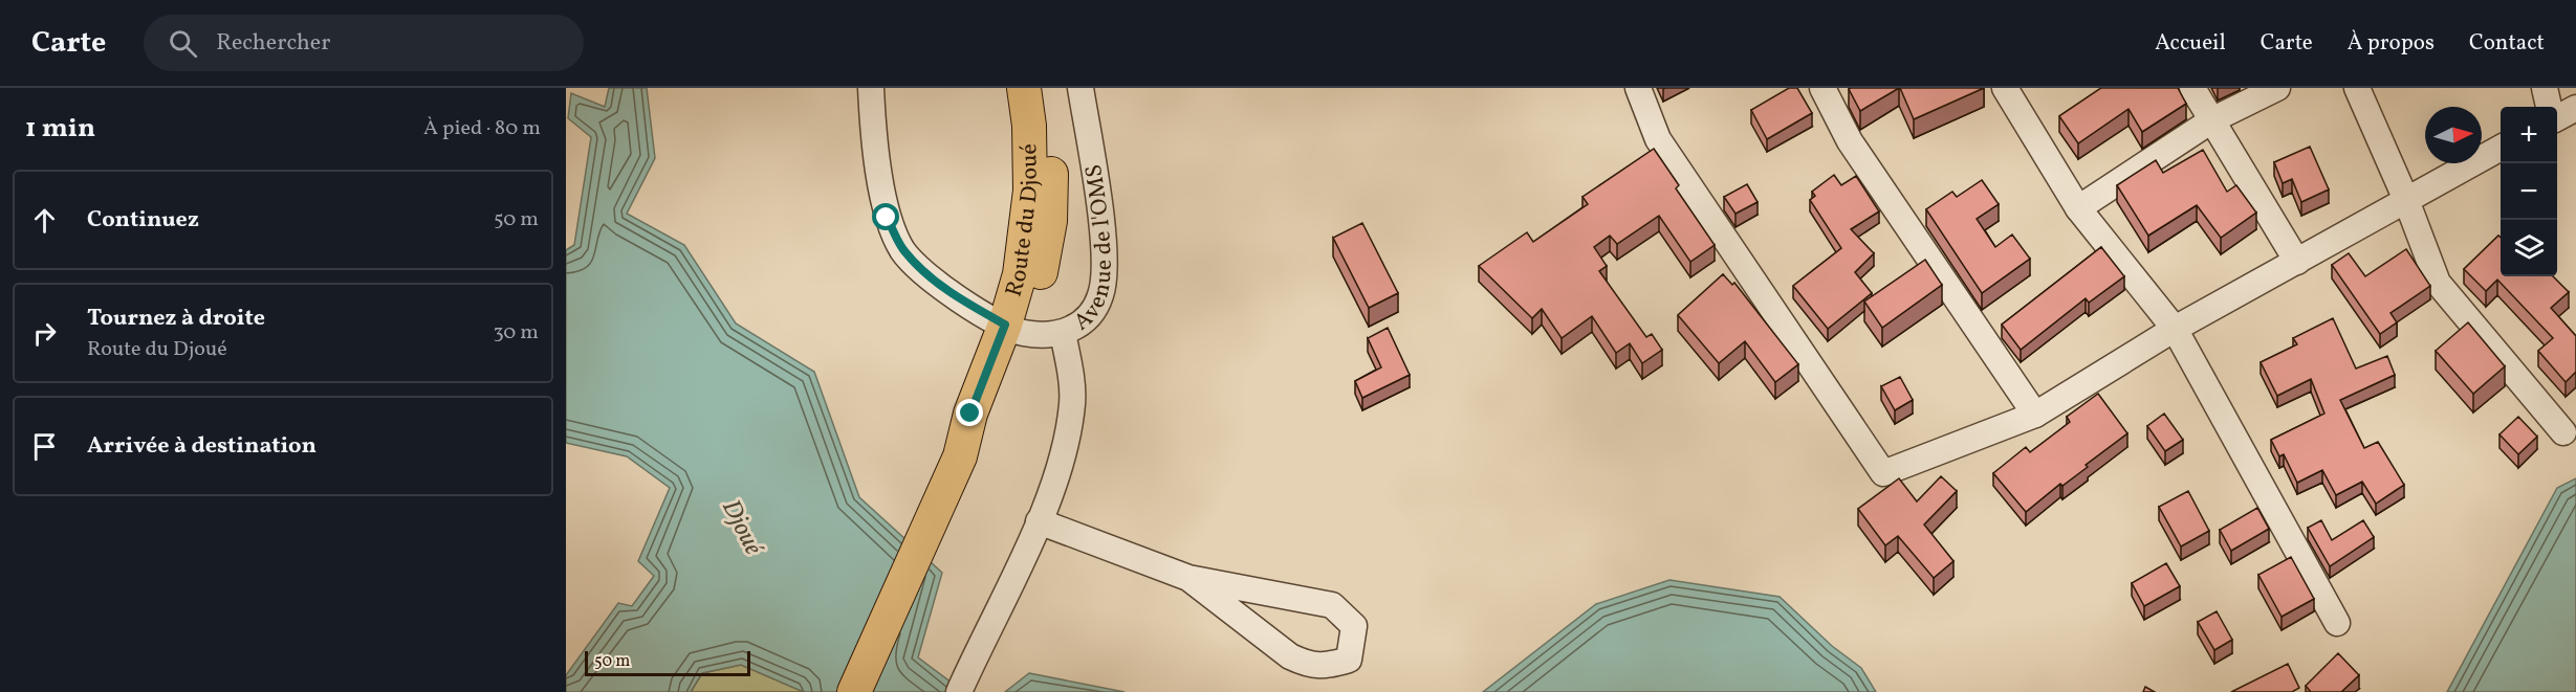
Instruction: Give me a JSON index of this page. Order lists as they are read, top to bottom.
{
  "streets": {
    "main road": ["Route du Djoué"],
    "street": ["Avenue de l'OMS"]
  },
  "crossings": [
    ["Route du Djoué", "Avenue de l'OMS"]
  ],
  "water": ["Djoué"],
  "scale_bar": "50 m",
  "north": "right",
  "page": {
    "header": "Carte",
    "search": "Rechercher",
    "nav": [
      "Accueil",
      "Carte",
      "À propos",
      "Contact"
    ],
    "heading": ["1 min", "À pied · 80 m"],
    "map_buttons": ["+", "−"],
    "list": [
      ["Continuez", "50 m"],
      ["Tournez à droite", "Route du Djoué", "30 m"],
      "Arrivée à destination"
    ],
    "scale": "50 m"
  }
}
